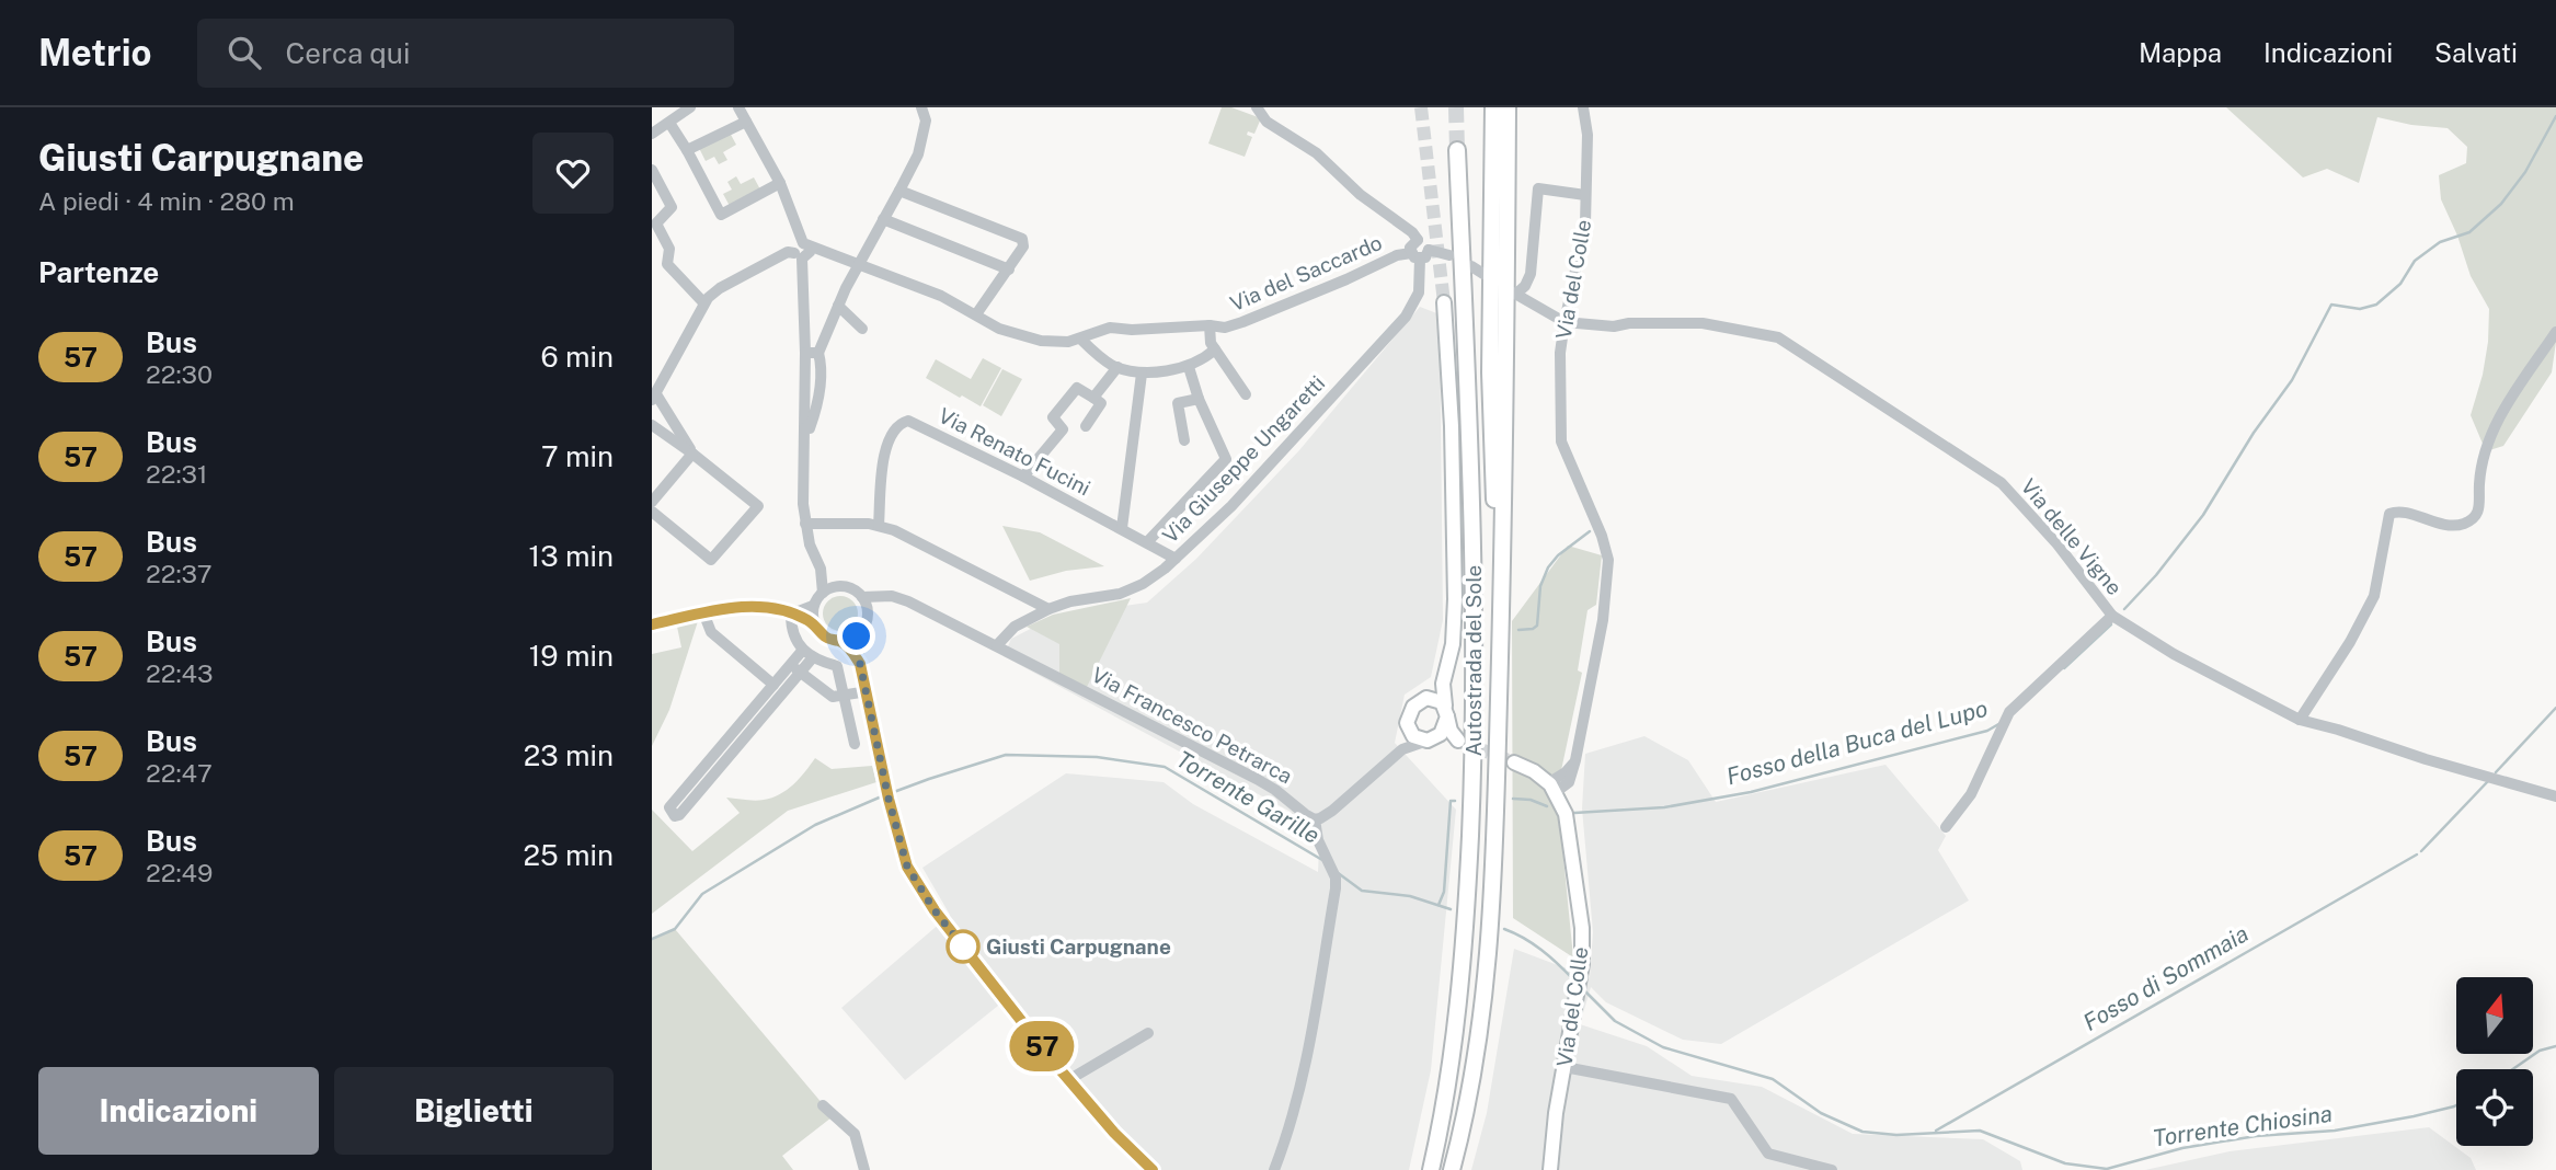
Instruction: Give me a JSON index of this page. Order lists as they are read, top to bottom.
{
  "streets": {
    "highway": ["Autostrada del Sole"],
    "main road": ["Via del Colle"],
    "street": [
      "Via del Saccardo",
      "Via Renato Fucini",
      "Via Giuseppe Ungaretti",
      "Via delle Vigne",
      "Via Francesco Petrarca"
    ]
  },
  "crossings": [
    ["Via del Saccardo", "Via Giuseppe Ungaretti"],
    ["Via del Colle", "Via delle Vigne"],
    ["Via Renato Fucini", "Via Giuseppe Ungaretti"],
    ["Via Giuseppe Ungaretti", "Via Francesco Petrarca"]
  ],
  "water": [
    "Fosso della Buca del Lupo",
    "Torrente Garille",
    "Fosso di Sommaia",
    "Torrente Chiosina"
  ],
  "places": ["Giusti Carpugnane"],
  "lines": ["bus line 57"],
  "north": "top",
  "page": {
    "header": "Metrio",
    "search": "Cerca qui",
    "nav": ["Mappa", "Indicazioni", "Salvati"],
    "heading": [
      ["Giusti Carpugnane", "A piedi · 4 min · 280 m"],
      "Partenze"
    ],
    "on_map": "57",
    "list": [
      {
        "mark": "57",
        "name": "Bus",
        "note": "22:30",
        "value": "6 min"
      },
      {
        "mark": "57",
        "name": "Bus",
        "note": "22:31",
        "value": "7 min"
      },
      {
        "mark": "57",
        "name": "Bus",
        "note": "22:37",
        "value": "13 min"
      },
      {
        "mark": "57",
        "name": "Bus",
        "note": "22:43",
        "value": "19 min"
      },
      {
        "mark": "57",
        "name": "Bus",
        "note": "22:47",
        "value": "23 min"
      },
      {
        "mark": "57",
        "name": "Bus",
        "note": "22:49",
        "value": "25 min"
      }
    ],
    "buttons": ["Indicazioni", "Biglietti"]
  }
}
